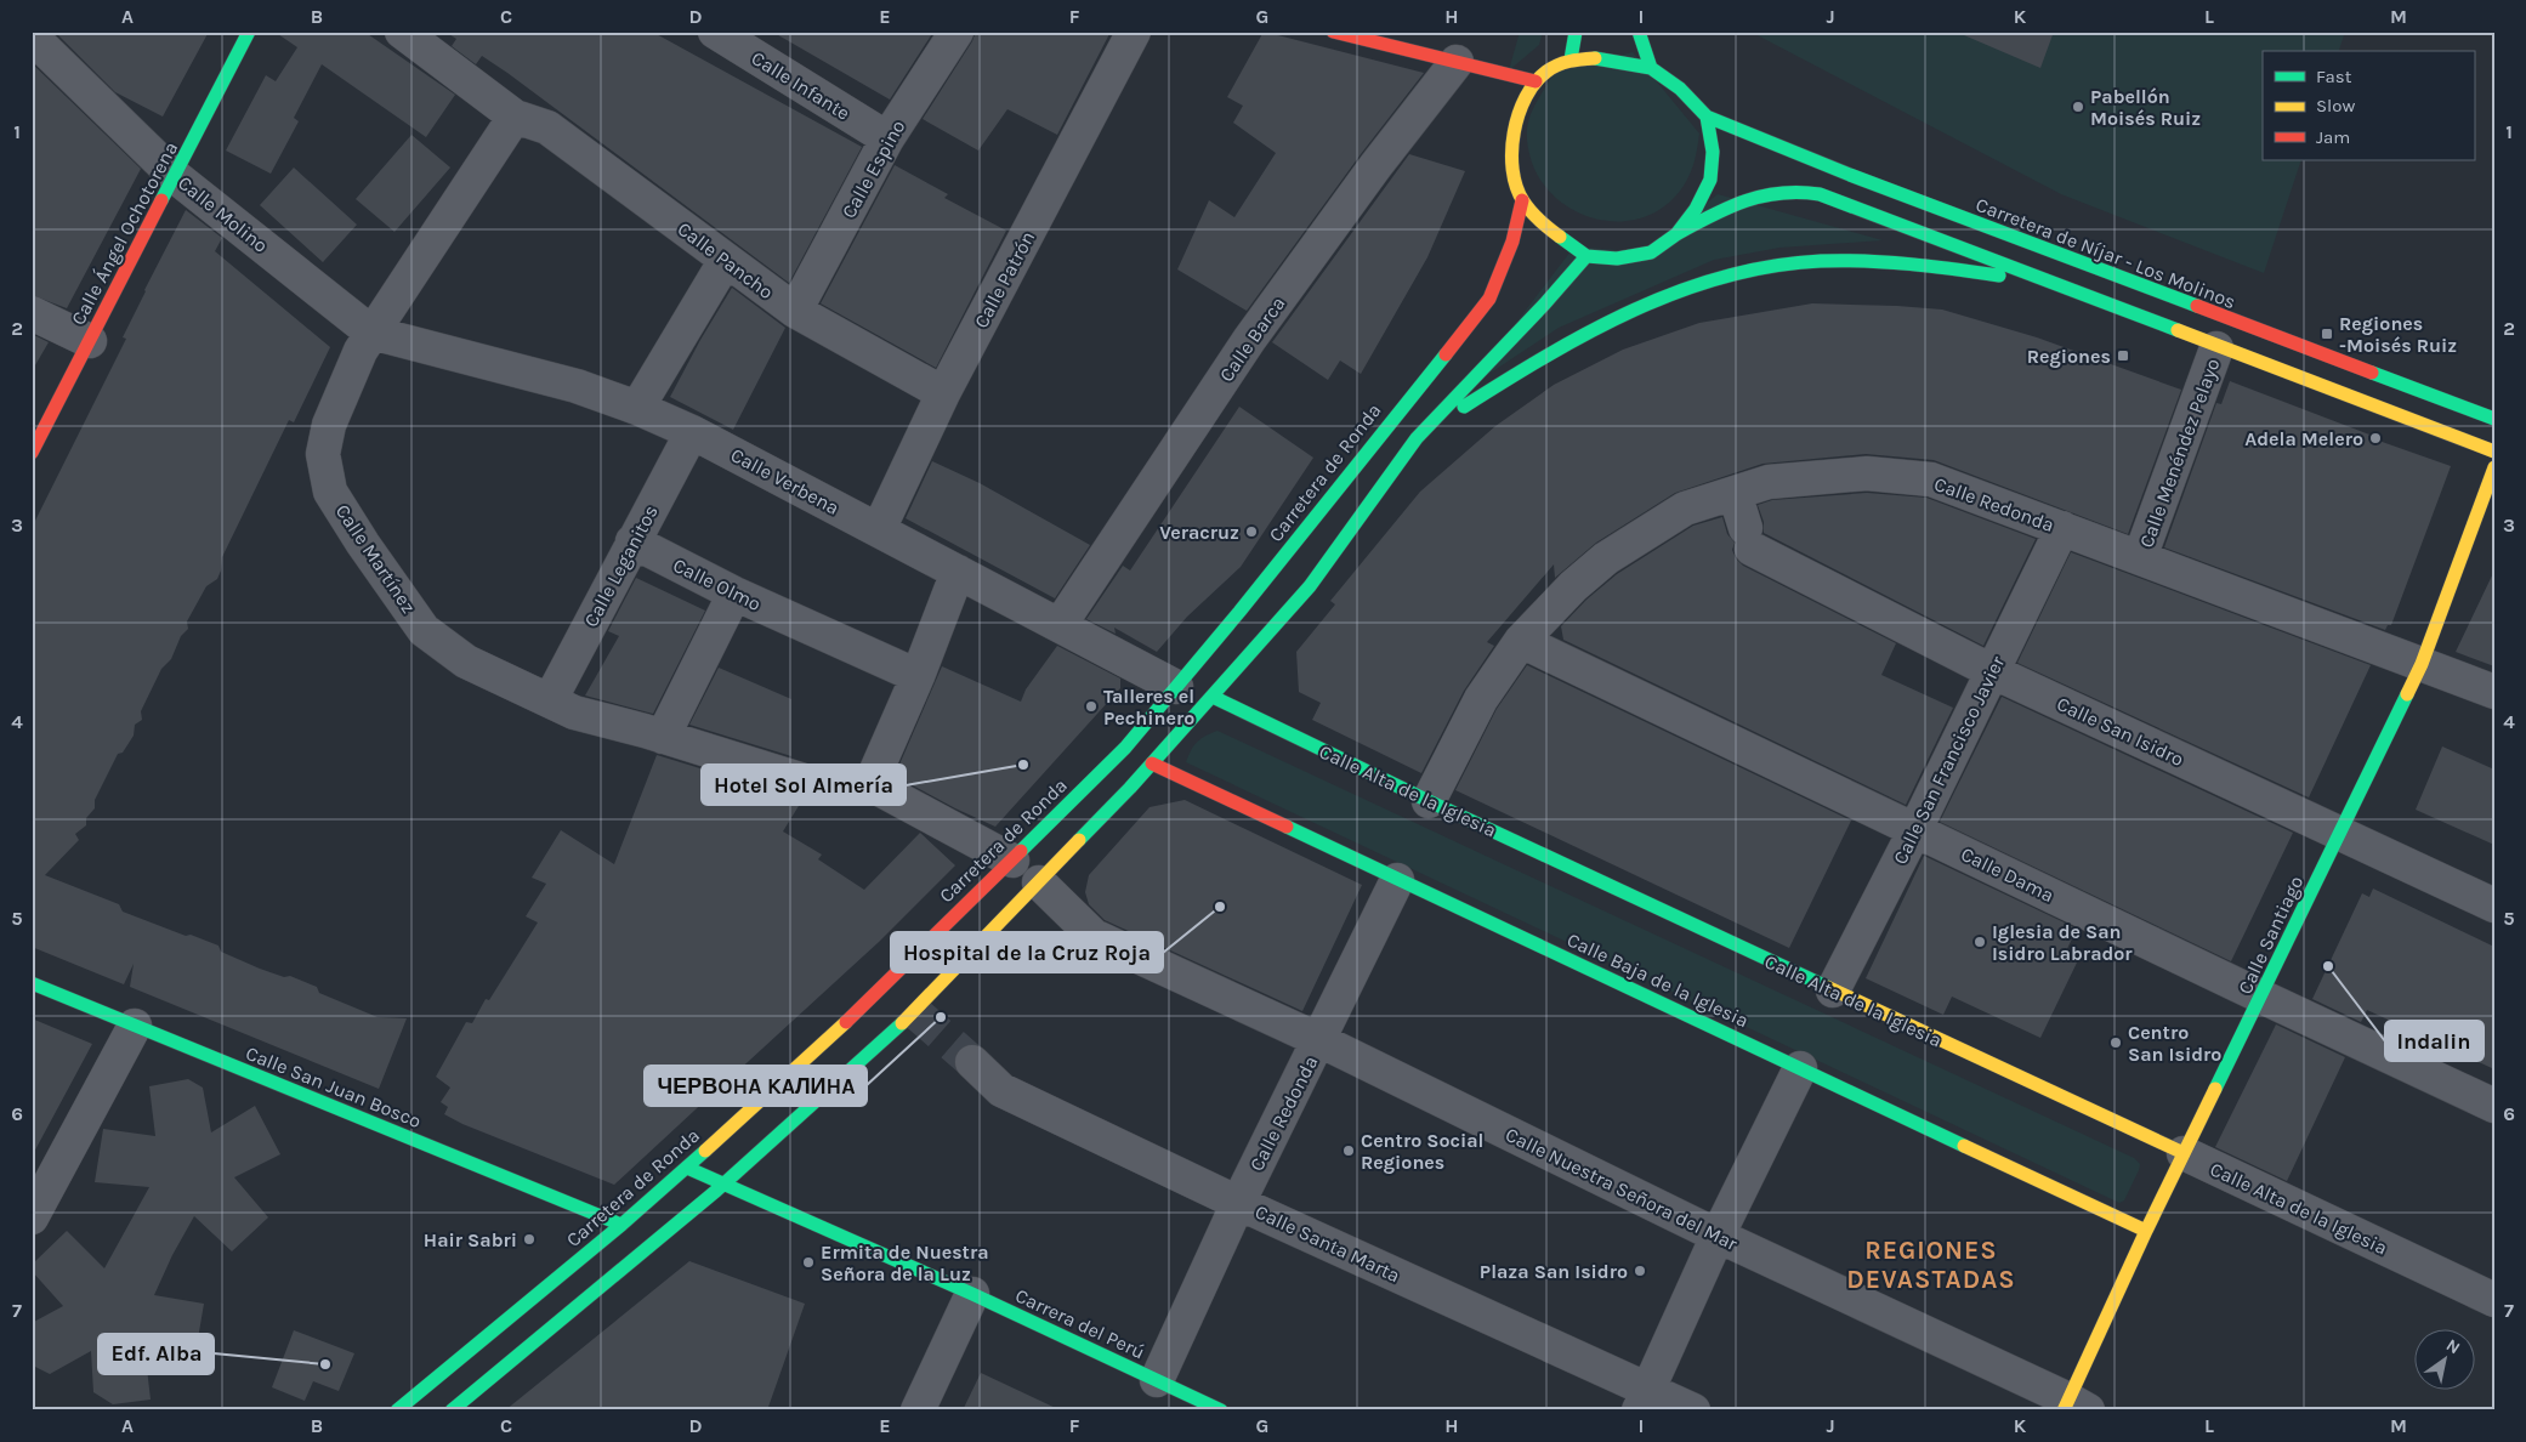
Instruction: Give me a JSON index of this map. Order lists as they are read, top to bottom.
{
  "streets": {
    "main road": [
      "Calle Ángel Ochotorena",
      "Carretera de Níjar - Los Molinos",
      "Carretera de Ronda",
      "Calle Alta de la Iglesia",
      "Calle Santiago",
      "Calle Baja de la Iglesia",
      "Calle San Juan Bosco",
      "Carrera del Perú"
    ],
    "street": [
      "Calle Infante",
      "Calle Espino",
      "Calle Molino",
      "Calle Pancho",
      "Calle Patrón",
      "Calle Barca",
      "Calle Menéndez Pelayo",
      "Calle Verbena",
      "Calle Redonda",
      "Calle Martínez",
      "Calle Leganitos",
      "Calle Olmo",
      "Calle San Isidro",
      "Calle San Francisco Javier",
      "Calle Dama",
      "Calle Nuestra Señora del Mar",
      "Calle Santa Marta"
    ]
  },
  "crossings": [
    ["Calle Infante", "Calle Espino"],
    ["Calle Espino", "Calle Pancho"],
    ["Calle Molino", "Calle Ángel Ochotorena"],
    ["Calle Molino", "Calle Verbena"],
    ["Calle Molino", "Calle Martínez"],
    ["Carretera de Níjar - Los Molinos", "Carretera de Ronda"],
    ["Calle Pancho", "Calle Patrón"],
    ["Calle Pancho", "Calle Martínez"],
    ["Calle Patrón", "Calle Verbena"],
    ["Calle Barca", "Calle Verbena"],
    ["Calle Menéndez Pelayo", "Calle Redonda"],
    ["Carretera de Ronda", "Calle Verbena"],
    ["Carretera de Ronda", "Calle San Juan Bosco"],
    ["Carretera de Ronda", "Carrera del Perú"],
    ["Calle Verbena", "Calle Martínez"],
    ["Calle Verbena", "Calle Leganitos"],
    ["Calle Redonda", "Calle San Isidro"],
    ["Calle Redonda", "Calle San Francisco Javier"],
    ["Calle Redonda", "Calle Alta de la Iglesia"],
    ["Calle Redonda", "Calle Dama"],
    ["Calle Redonda", "Calle Santiago"],
    ["Calle Redonda", "Calle Baja de la Iglesia"],
    ["Calle Redonda", "Calle Nuestra Señora del Mar"],
    ["Calle Redonda", "Calle Santa Marta"],
    ["Calle Redonda", "Carrera del Perú"],
    ["Calle Martínez", "Calle Leganitos"],
    ["Calle Leganitos", "Calle Olmo"],
    ["Calle San Isidro", "Calle San Francisco Javier"],
    ["Calle San Isidro", "Calle Santiago"],
    ["Calle San Francisco Javier", "Calle Alta de la Iglesia"],
    ["Calle San Francisco Javier", "Calle Dama"],
    ["Calle Alta de la Iglesia", "Calle Santiago"],
    ["Calle Dama", "Calle Santiago"],
    ["Calle Santiago", "Calle Baja de la Iglesia"],
    ["Calle Santiago", "Calle Nuestra Señora del Mar"]
  ],
  "districts": ["REGIONES DEVASTADAS"],
  "places": {
    "other": [
      "Pabellón Moisés Ruiz",
      "Adela Melero",
      "Veracruz",
      "Talleres el Pechinero",
      "Hotel Sol Almería",
      "Hospital de la Cruz Roja",
      "Iglesia de San Isidro Labrador",
      "Indalin",
      "ЧЕРВOHA KAЛИHA",
      "Centro San Isidro",
      "Centro Social Regiones",
      "Hair Sabri",
      "Ermita de Nuestra Señora de la Luz",
      "Plaza San Isidro",
      "Edf. Alba"
    ],
    "transit": ["Regiones -Moisés Ruiz", "Regiones"]
  },
  "legend": ["Fast", "Slow", "Jam"],
  "north": "top right",
  "grid": {
    "columns": [
      "A",
      "B",
      "C",
      "D",
      "E",
      "F",
      "G",
      "H",
      "I",
      "J",
      "K",
      "L",
      "M"
    ],
    "rows": [
      "1",
      "2",
      "3",
      "4",
      "5",
      "6",
      "7"
    ]
  }
}
